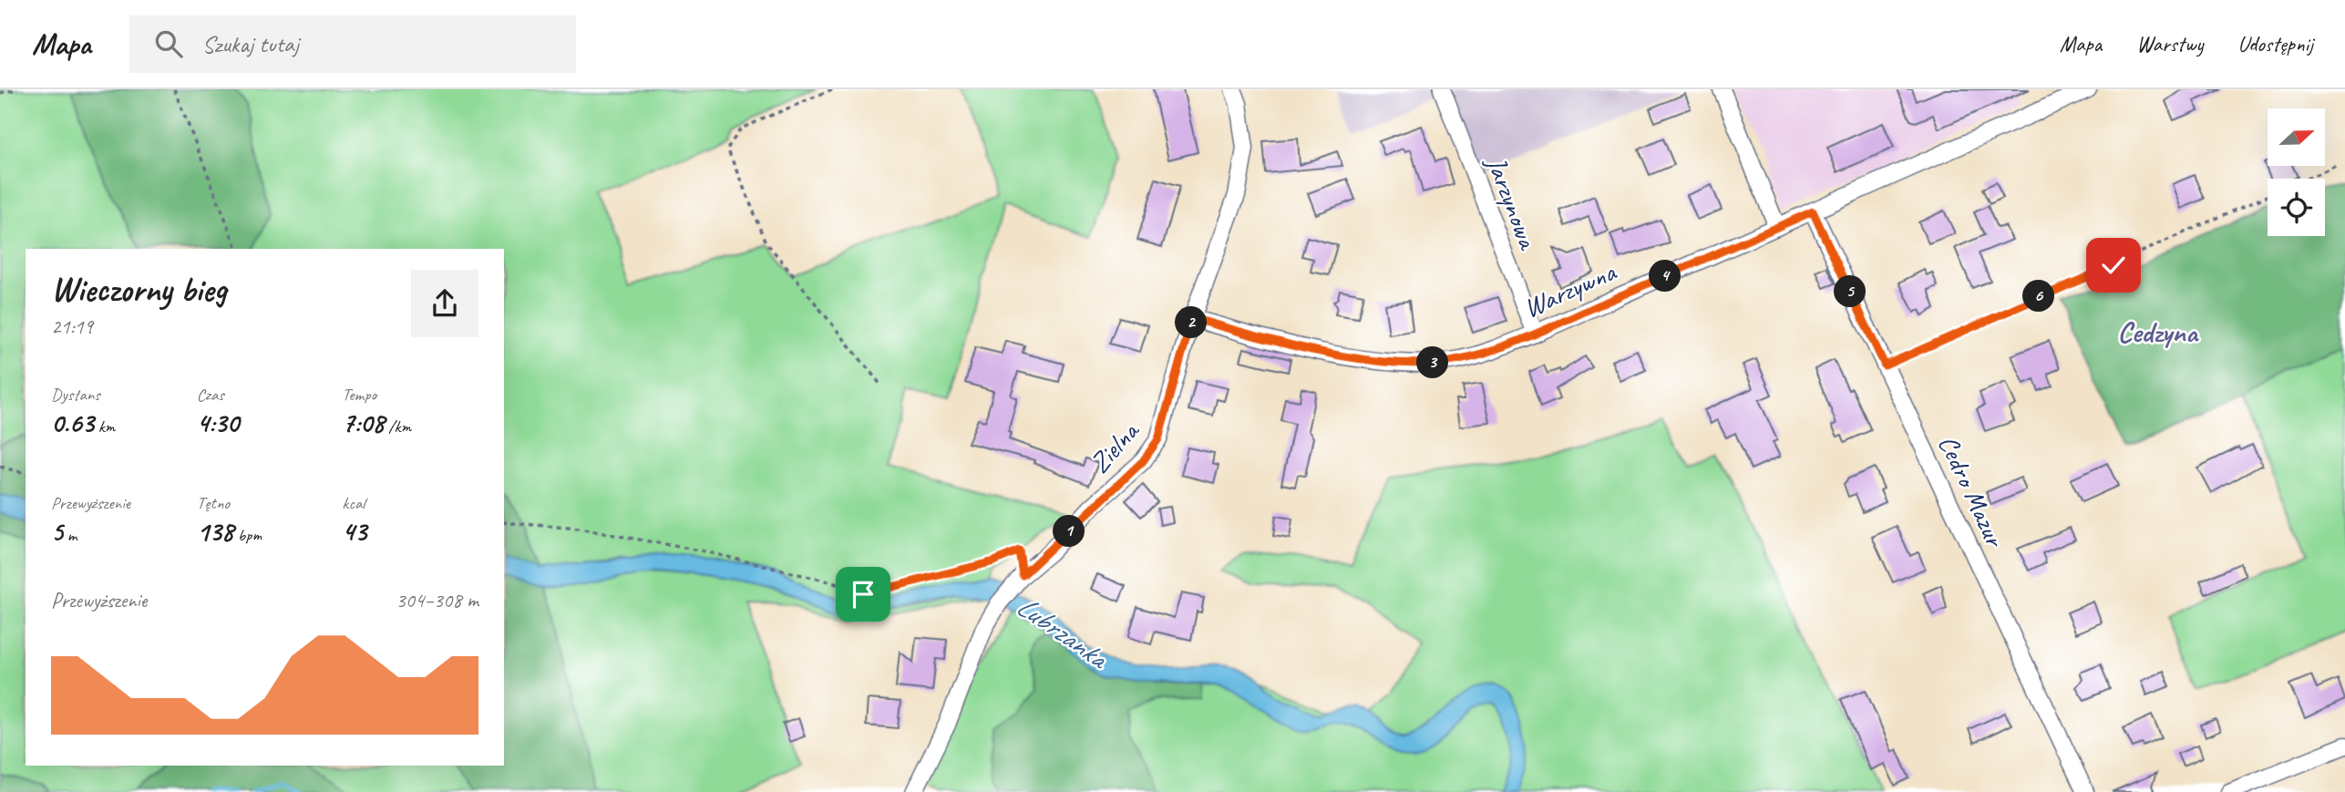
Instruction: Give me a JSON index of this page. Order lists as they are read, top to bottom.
{
  "streets": {
    "street": [
      "Jarzynowa",
      "Warzywna",
      "Zielna",
      "Cedro Mazur"
    ]
  },
  "crossings": [
    ["Jarzynowa", "Warzywna"],
    ["Warzywna", "Zielna"],
    ["Warzywna", "Cedro Mazur"]
  ],
  "districts": ["Cedzyna"],
  "water": ["Lubrzanka"],
  "north": "right",
  "page": {
    "header": "Mapa",
    "search": "Szukaj tutaj",
    "nav": ["Mapa", "Warstwy", "Udostępnij"],
    "heading": ["Wieczorny bieg", "21:19"],
    "pins": [
      "4",
      "5",
      "6",
      "2",
      "3",
      "1"
    ],
    "stats": [
      ["Dystans", "0.63 km"],
      ["Czas", "4:30"],
      ["Tempo", "7:08 /km"],
      ["Przewyższenie", "5 m"],
      ["Tętno", "138 bpm"],
      ["kcal", "43"]
    ],
    "chart": ["Przewyższenie", "304–308 m"]
  }
}
